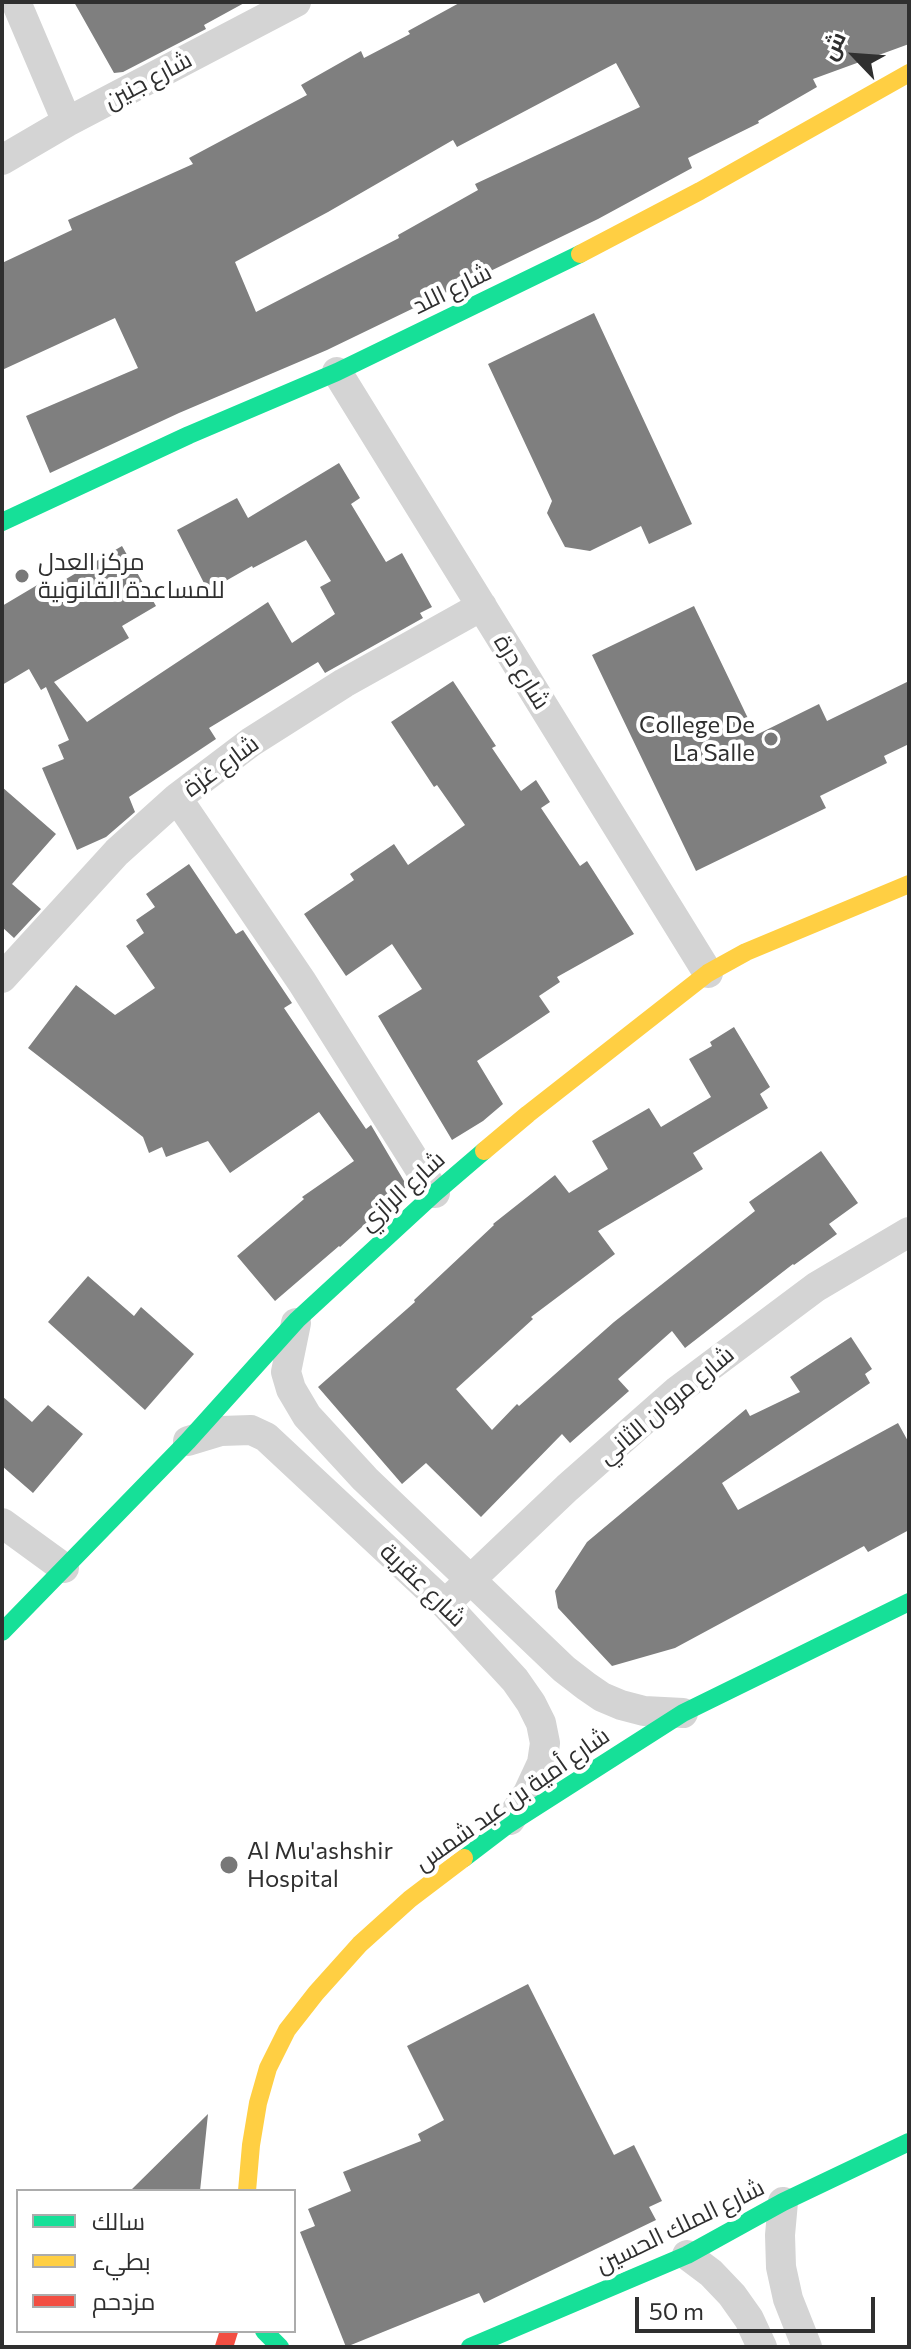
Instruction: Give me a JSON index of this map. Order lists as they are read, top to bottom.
{
  "streets": {
    "street": [
      "شارع جنين",
      "شارع اللد",
      "شارع درة",
      "شارع غزة",
      "شارع الرازي",
      "شارع مروان الثاني",
      "شارع عقربة",
      "شارع أمية بن عبد شمس",
      "شارع الملك الحسين"
    ]
  },
  "crossings": [
    ["شارع اللد", "شارع درة"],
    ["شارع درة", "شارع غزة"],
    ["شارع درة", "شارع الرازي"],
    ["شارع الرازي", "شارع عقربة"],
    ["شارع مروان الثاني", "شارع عقربة"],
    ["شارع عقربة", "شارع أمية بن عبد شمس"]
  ],
  "places": ["مركز العدل للمساعدة القانونية", "College De La Salle", "Al Mu'ashshir Hospital"],
  "legend": ["سالك", "بطيء", "مزدحم"],
  "scale_bar": "50 m",
  "north": "top left"
}
